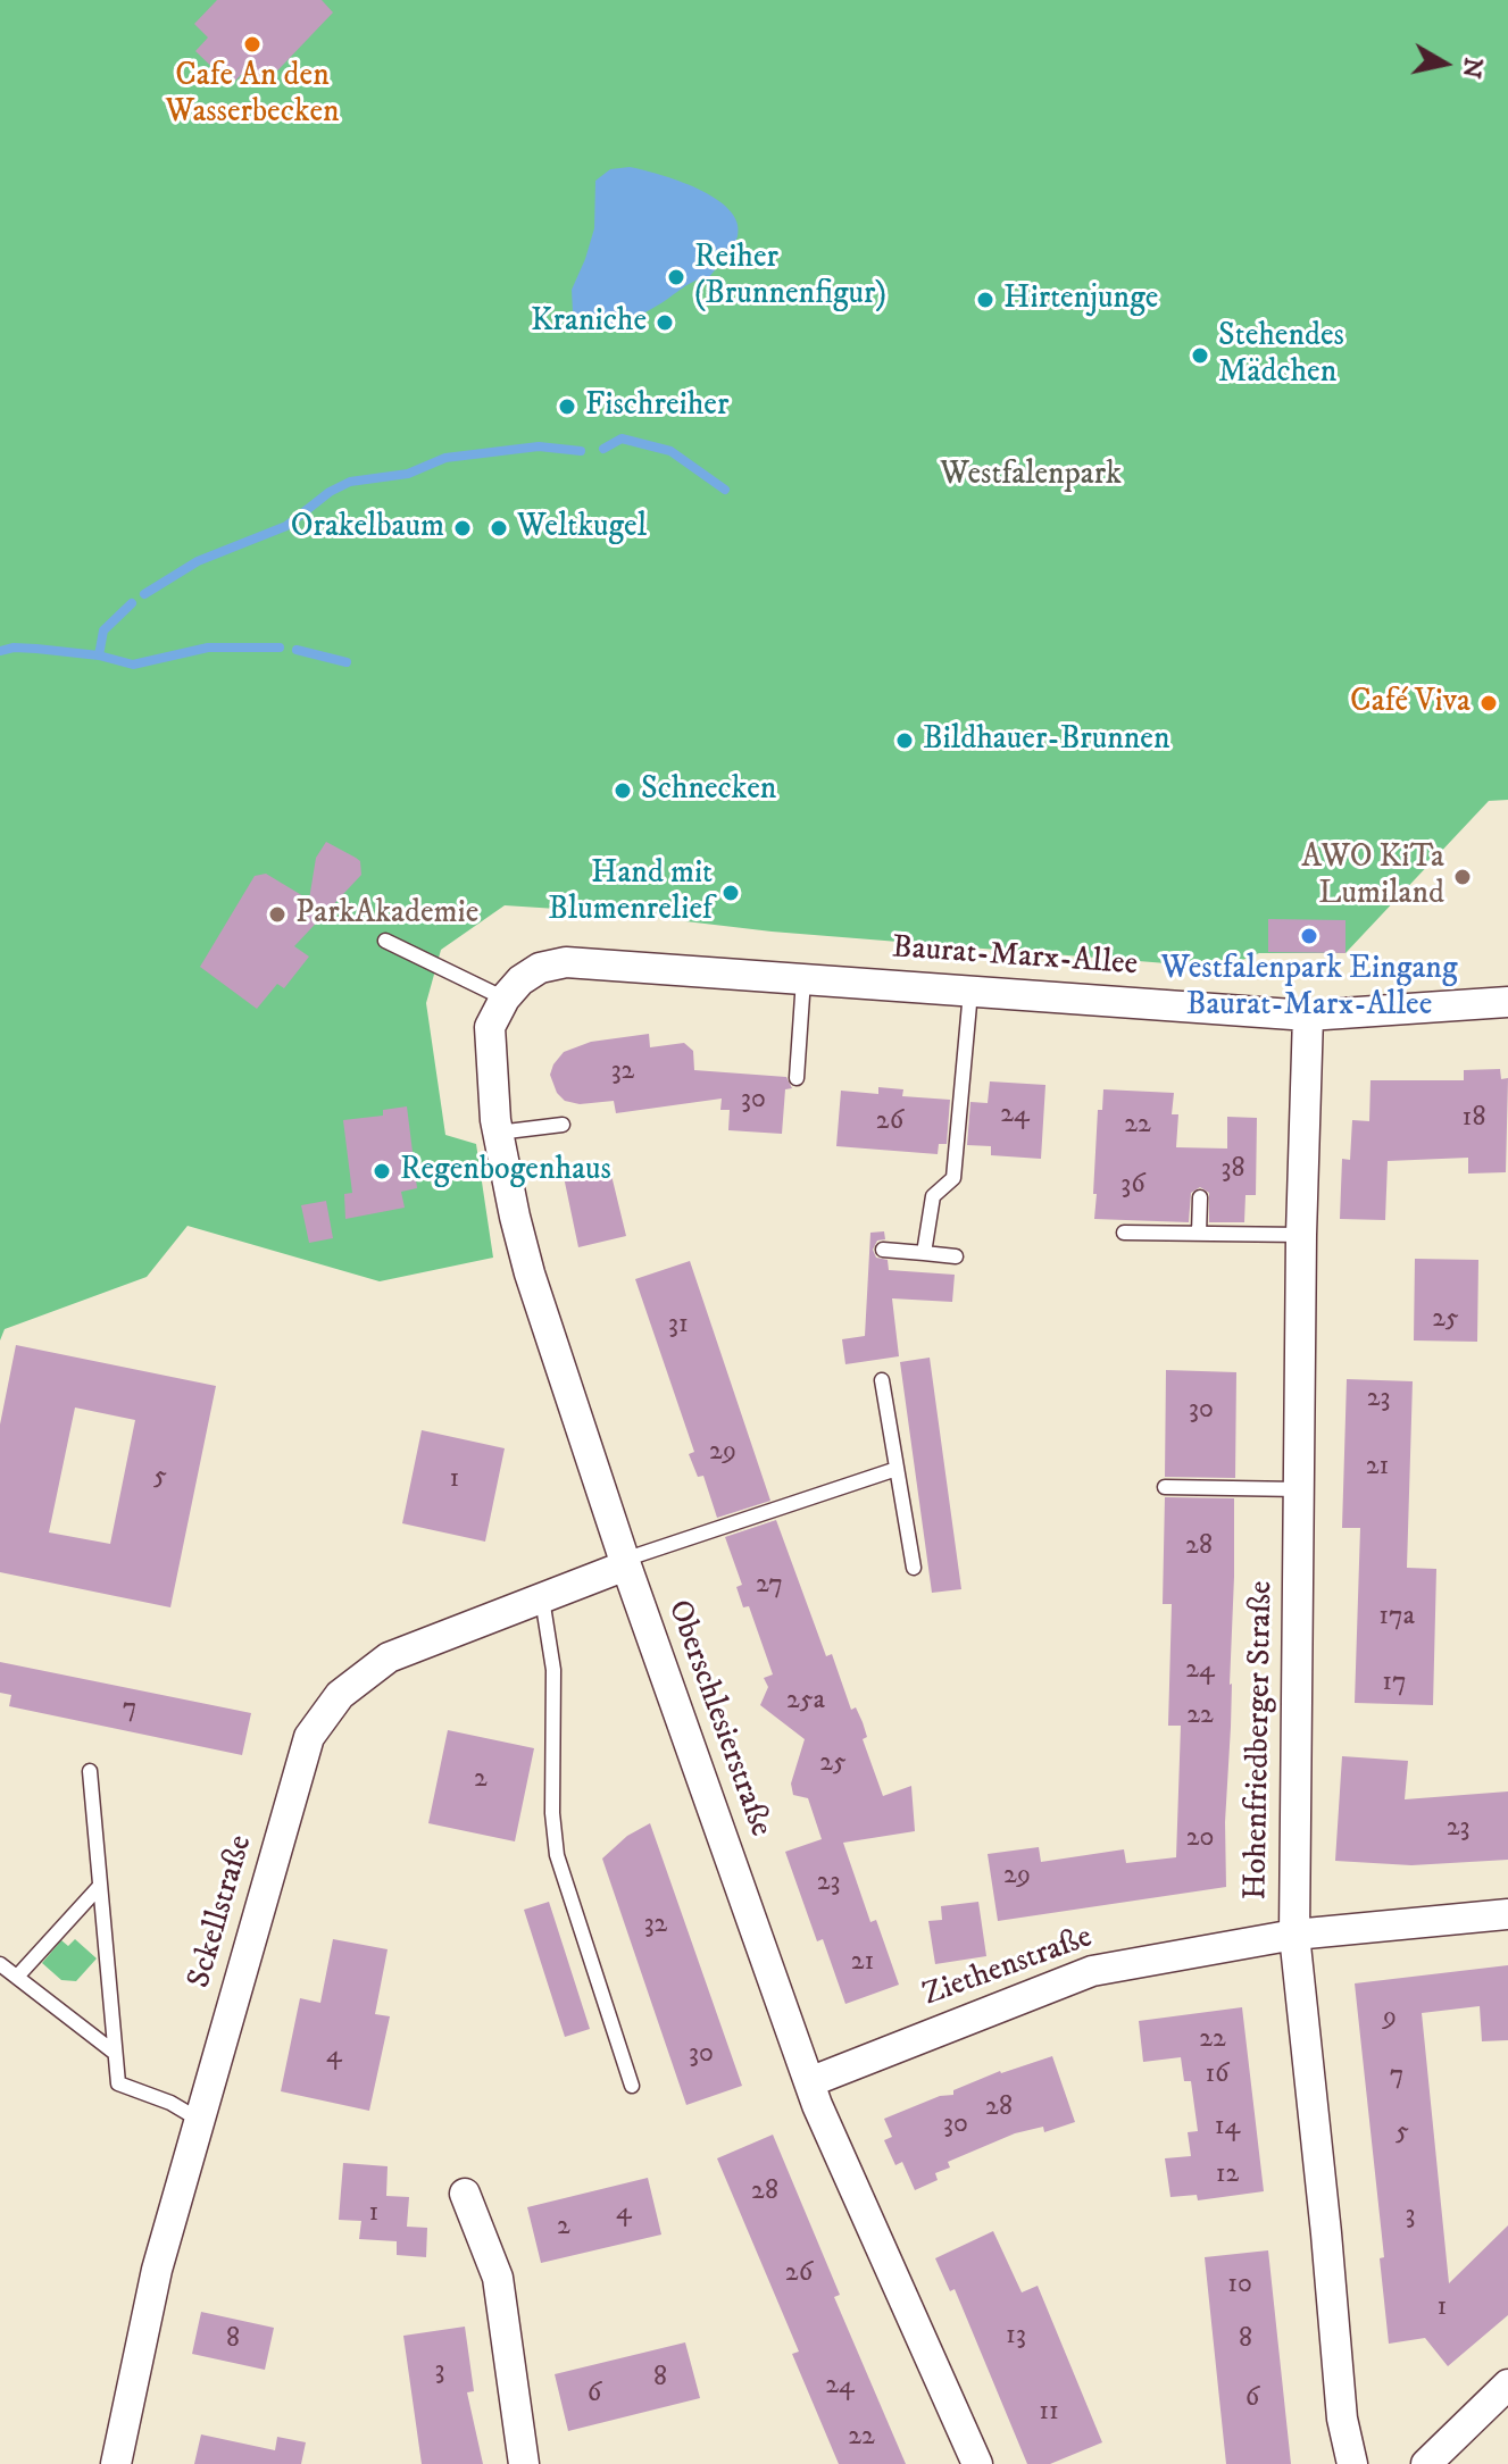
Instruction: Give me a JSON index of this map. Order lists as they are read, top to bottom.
{
  "streets": {
    "street": [
      "Baurat-Marx-Allee",
      "Oberschlesierstraße",
      "Hohenfriedberger Straße",
      "Sckellstraße",
      "Ziethenstraße"
    ]
  },
  "crossings": [
    ["Baurat-Marx-Allee", "Oberschlesierstraße"],
    ["Baurat-Marx-Allee", "Hohenfriedberger Straße"],
    ["Oberschlesierstraße", "Sckellstraße"],
    ["Oberschlesierstraße", "Ziethenstraße"],
    ["Hohenfriedberger Straße", "Ziethenstraße"]
  ],
  "parks": ["Westfalenpark"],
  "places": [
    "Cafe An den Wasserbecken",
    "Reiher (Brunnenfigur)",
    "Hirtenjunge",
    "Kraniche",
    "Stehendes Mädchen",
    "Fischreiher",
    "Orakelbaum",
    "Weltkugel",
    "Café Viva",
    "Bildhauer-Brunnen",
    "Schnecken",
    "AWO KiTa Lumiland",
    "Hand mit Blumenrelief",
    "ParkAkademie",
    "Westfalenpark Eingang Baurat-Marx-Allee",
    "Regenbogenhaus"
  ],
  "house_numbers": [
    "32",
    "30",
    "24",
    "18",
    "26",
    "22",
    "38",
    "36",
    "25",
    "31",
    "23",
    "30",
    "29",
    "21",
    "5",
    "1",
    "28",
    "27",
    "17a",
    "24",
    "17",
    "25a",
    "7",
    "22",
    "25",
    "2",
    "23",
    "20",
    "29",
    "23",
    "32",
    "21",
    "9",
    "22",
    "30",
    "4",
    "16",
    "7",
    "28",
    "30",
    "14",
    "5",
    "12",
    "28",
    "4",
    "1",
    "3",
    "2",
    "26",
    "10",
    "1",
    "13",
    "8",
    "8",
    "3",
    "8",
    "24",
    "6",
    "6",
    "11",
    "22"
  ],
  "north": "right"
}
